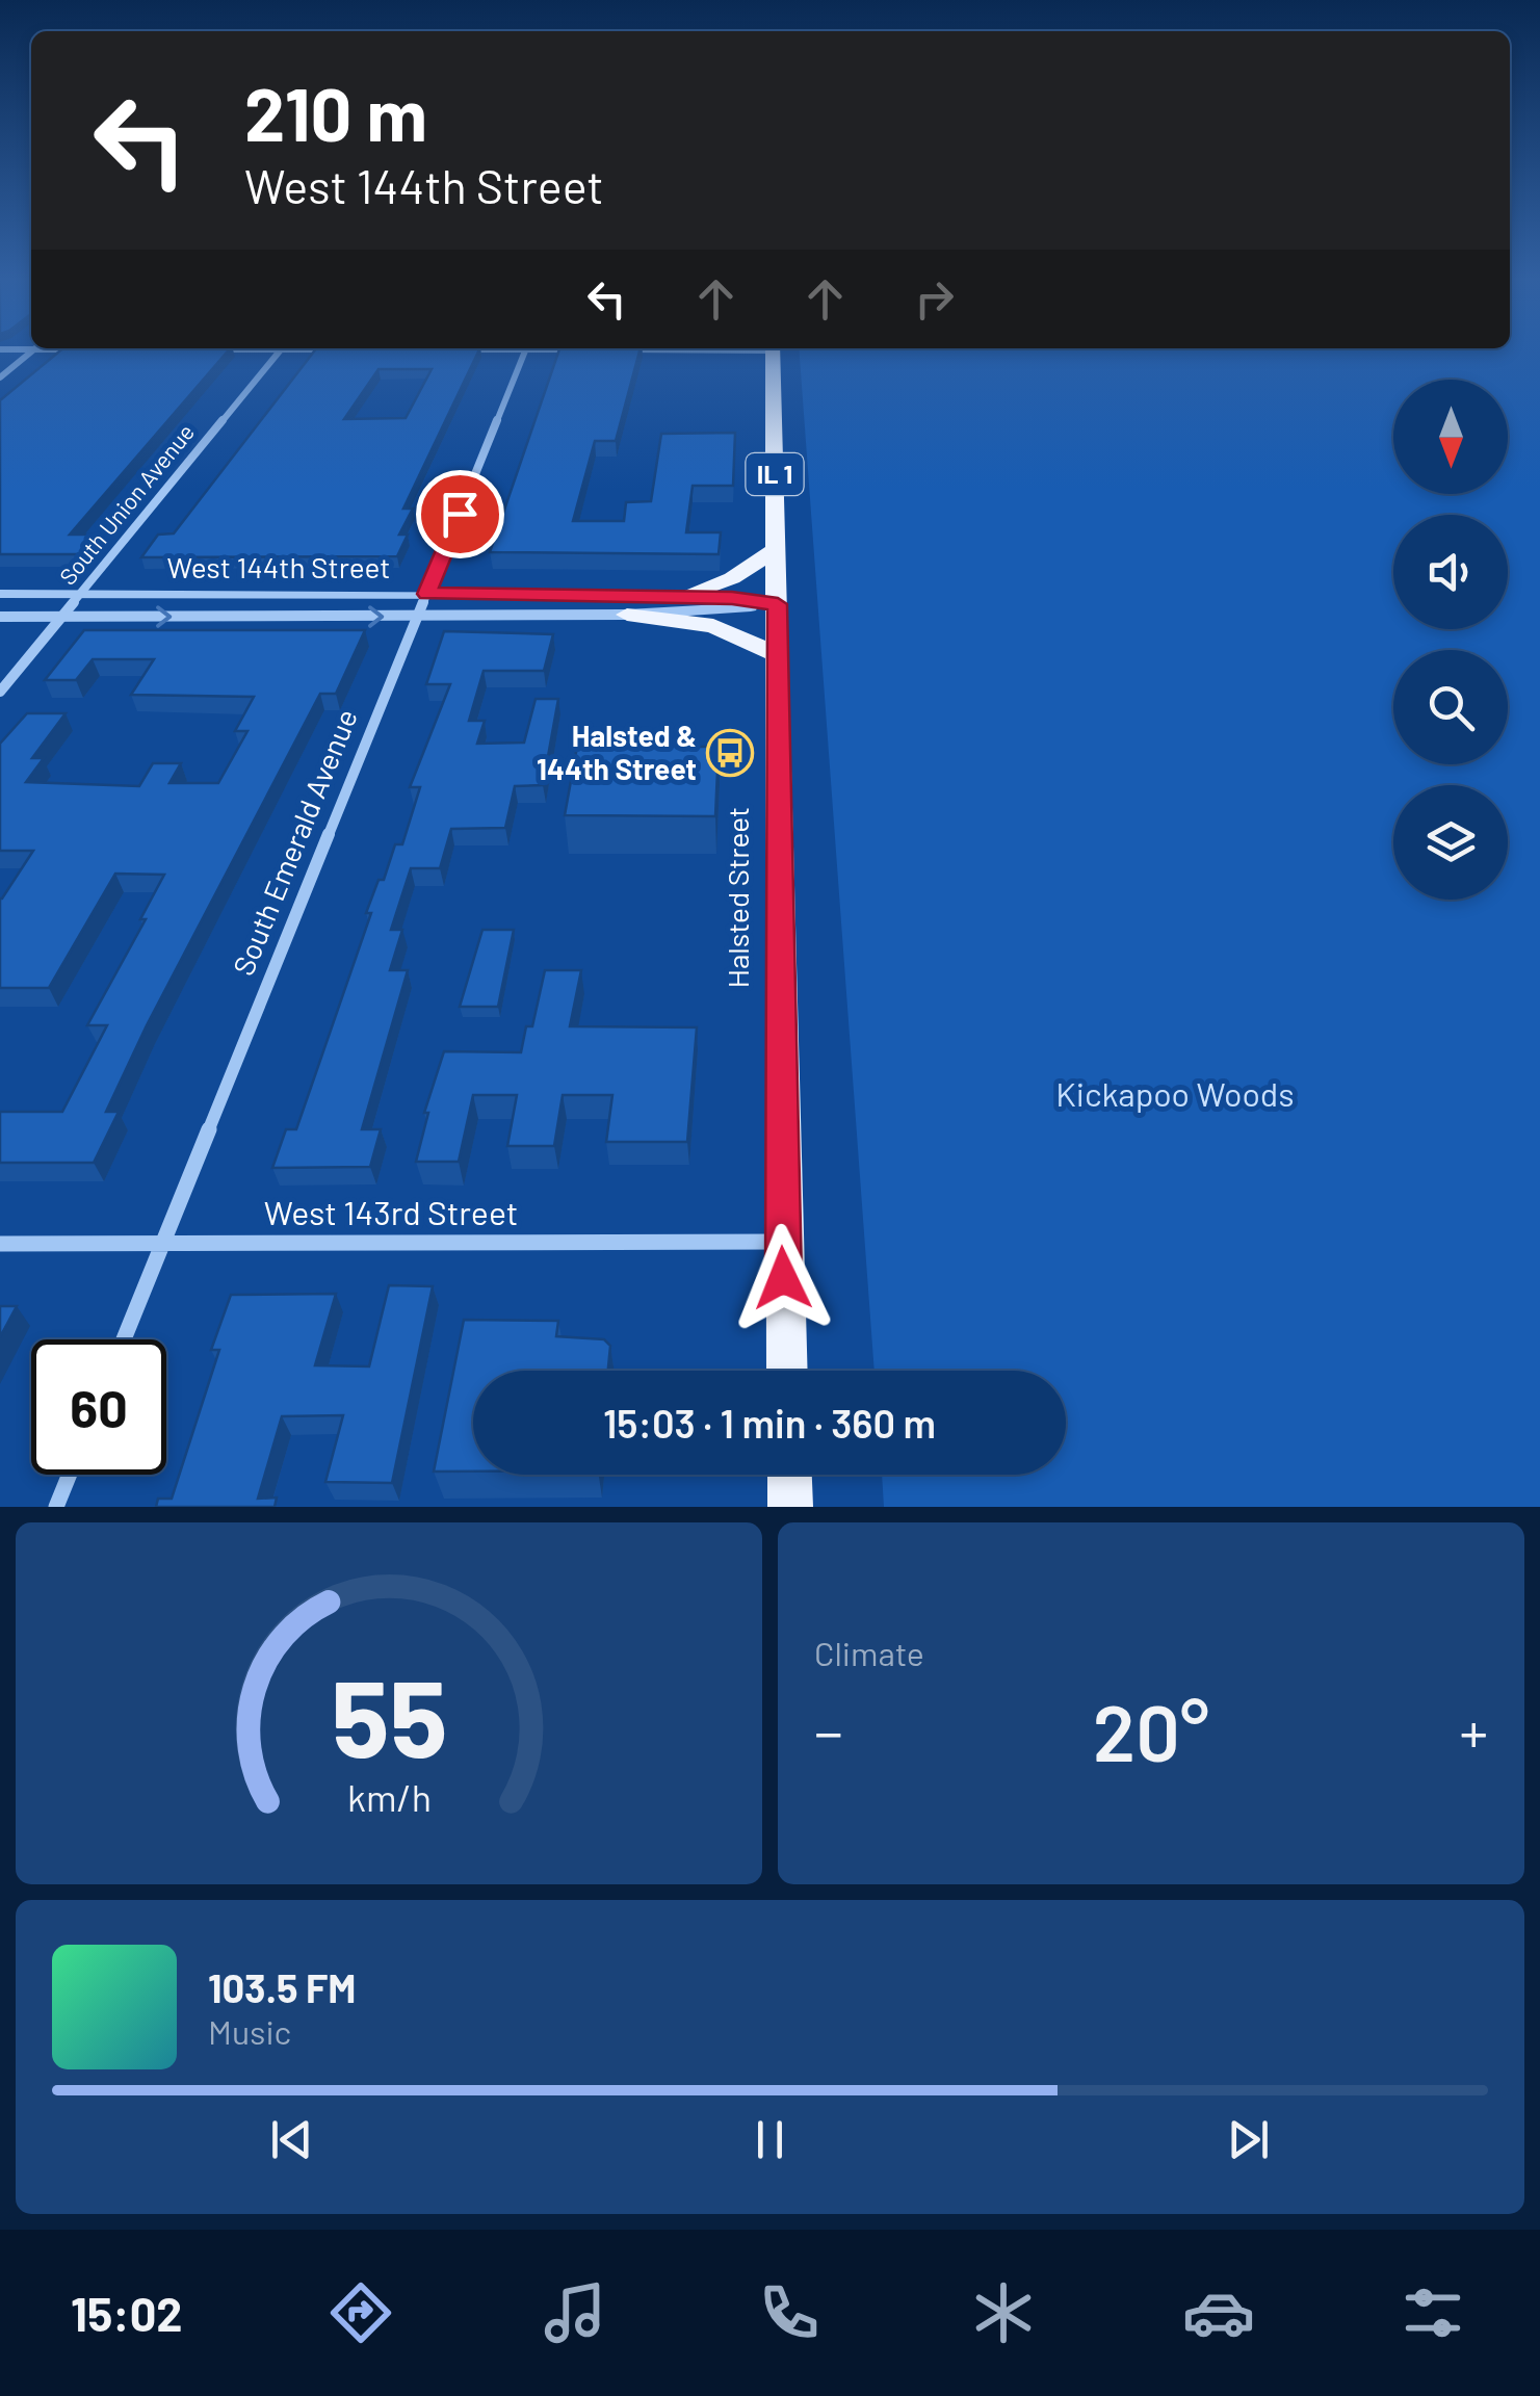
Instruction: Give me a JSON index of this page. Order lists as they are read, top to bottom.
{
  "streets": {
    "main road": ["IL 1", "Halsted Street"],
    "street": [
      "South Union Avenue",
      "West 144th Street",
      "South Emerald Avenue",
      "West 143rd Street"
    ]
  },
  "crossings": [
    ["South Union Avenue", "West 144th Street"],
    ["West 144th Street", "South Emerald Avenue"],
    ["West 144th Street", "Halsted Street"],
    ["South Emerald Avenue", "West 143rd Street"],
    ["Halsted Street", "West 143rd Street"]
  ],
  "parks": ["Kickapoo Woods"],
  "places": {
    "bus stop": ["Halsted & 144th Street"]
  },
  "north": "bottom",
  "page": {
    "turn": ["210 m", "West 144th Street"],
    "limit": "60",
    "trip": "15:03 · 1 min · 360 m",
    "tile": "Climate",
    "heat": ["−", "20°", "+"],
    "song": ["103.5 FM", "Music"],
    "tabs": "15:02",
    "gauge": ["55", "km/h"]
  }
}
